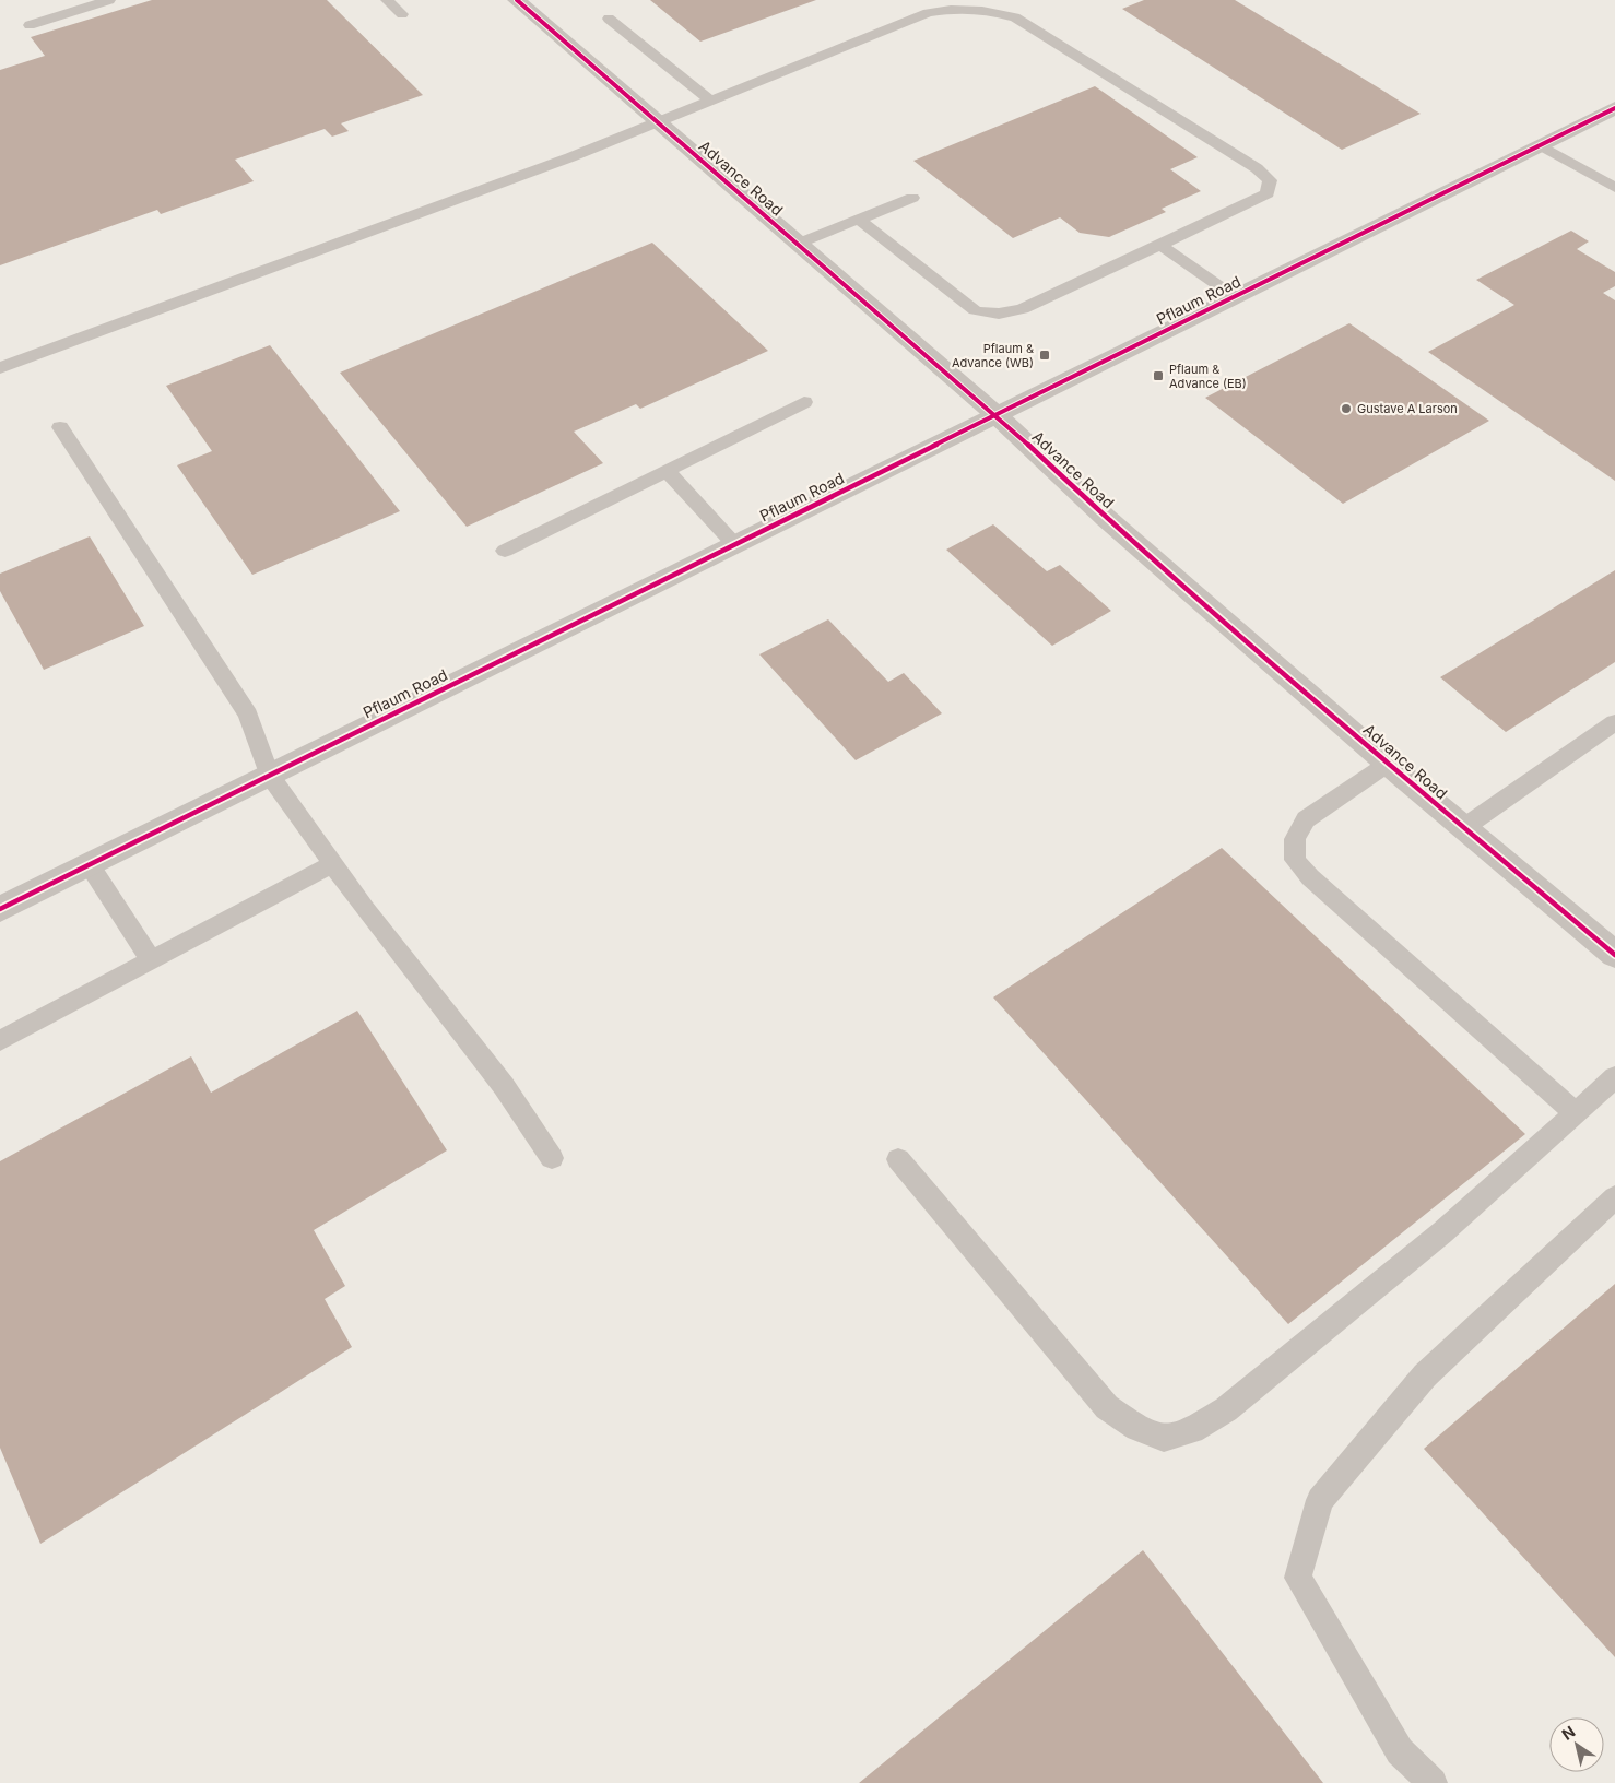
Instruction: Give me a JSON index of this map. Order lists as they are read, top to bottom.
{
  "streets": {
    "street": ["Advance Road", "Pflaum Road"]
  },
  "crossings": [
    ["Advance Road", "Pflaum Road"]
  ],
  "places": {
    "transit": ["Pflaum & Advance (WB)", "Pflaum & Advance (EB)"],
    "other": ["Gustave A Larson"]
  },
  "north": "top left"
}
